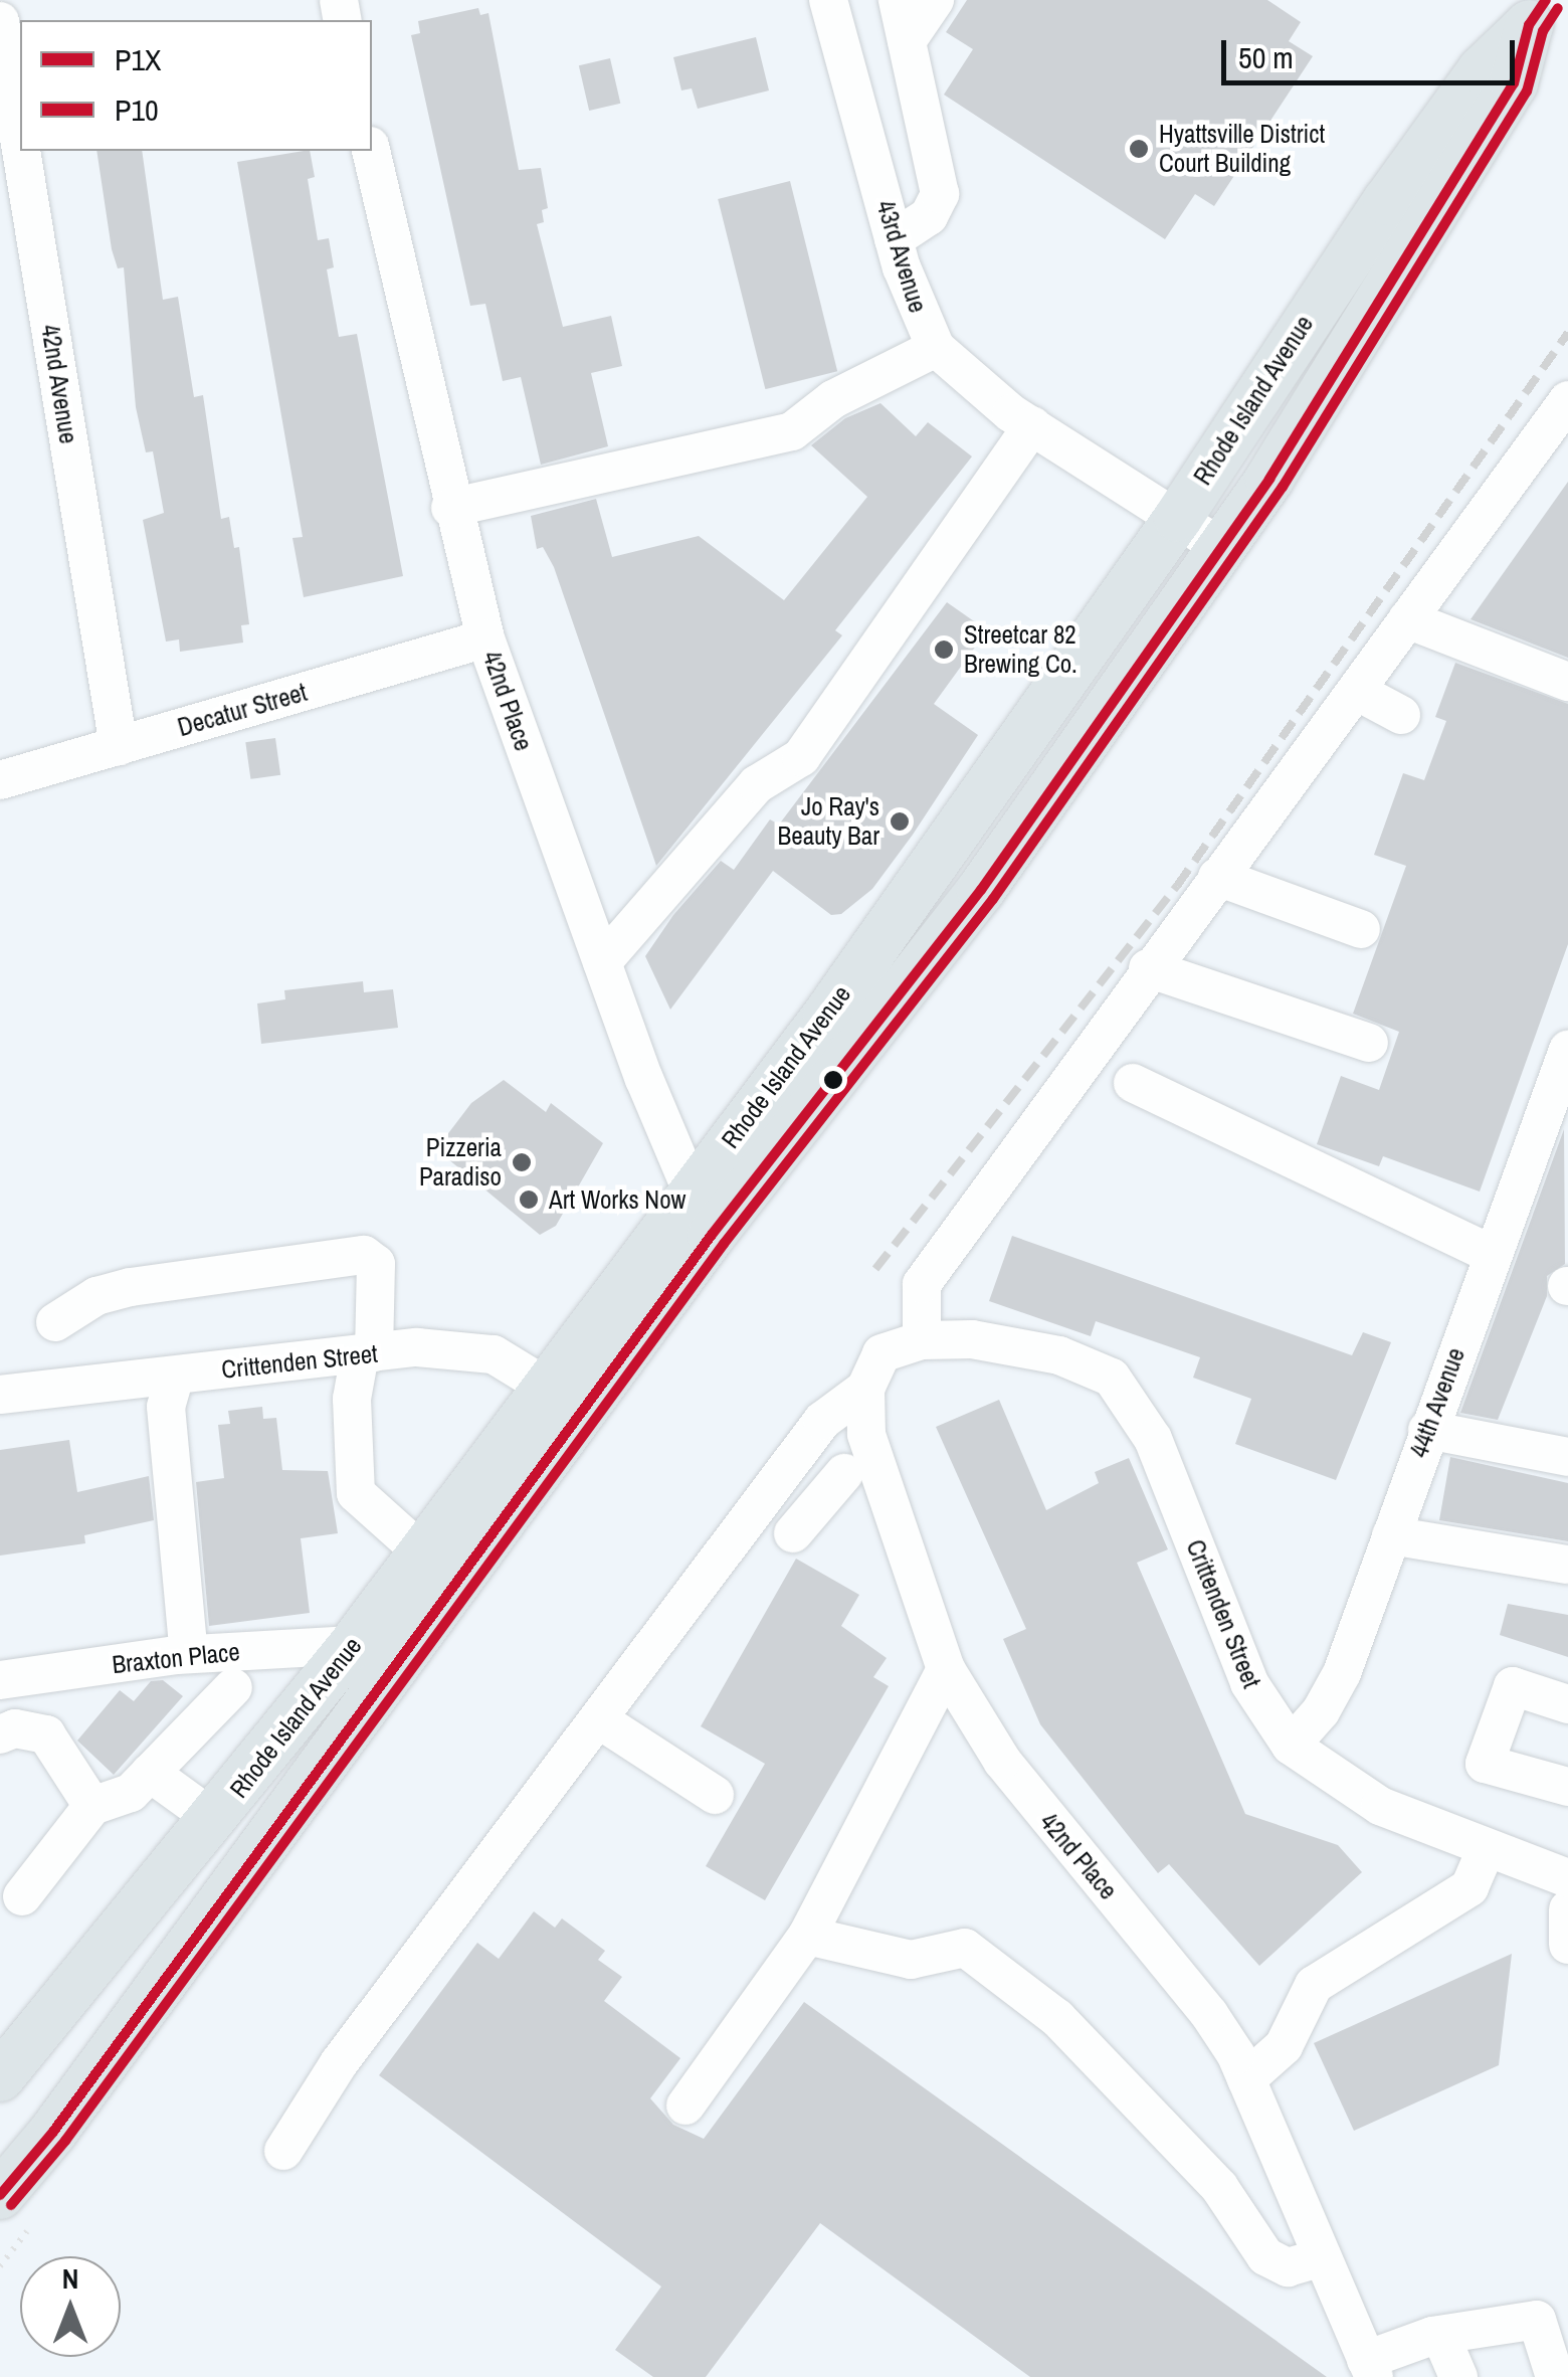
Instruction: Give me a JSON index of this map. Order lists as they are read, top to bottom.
{
  "streets": {
    "main road": ["Rhode Island Avenue"],
    "street": [
      "43rd Avenue",
      "42nd Avenue",
      "42nd Place",
      "Decatur Street",
      "Crittenden Street",
      "44th Avenue",
      "Braxton Place"
    ]
  },
  "crossings": [
    ["43rd Avenue", "Rhode Island Avenue"],
    ["42nd Avenue", "Decatur Street"],
    ["Rhode Island Avenue", "42nd Place"],
    ["Rhode Island Avenue", "Crittenden Street"],
    ["Rhode Island Avenue", "Braxton Place"],
    ["42nd Place", "Decatur Street"],
    ["Crittenden Street", "44th Avenue"]
  ],
  "places": [
    "Hyattsville District Court Building",
    "Streetcar 82 Brewing Co.",
    "Jo Ray's Beauty Bar",
    "Pizzeria Paradiso",
    "Art Works Now"
  ],
  "lines": ["transit line P1X", "transit line P10"],
  "legend": ["P1X", "P10"],
  "scale_bar": "50 m",
  "north": "top"
}
